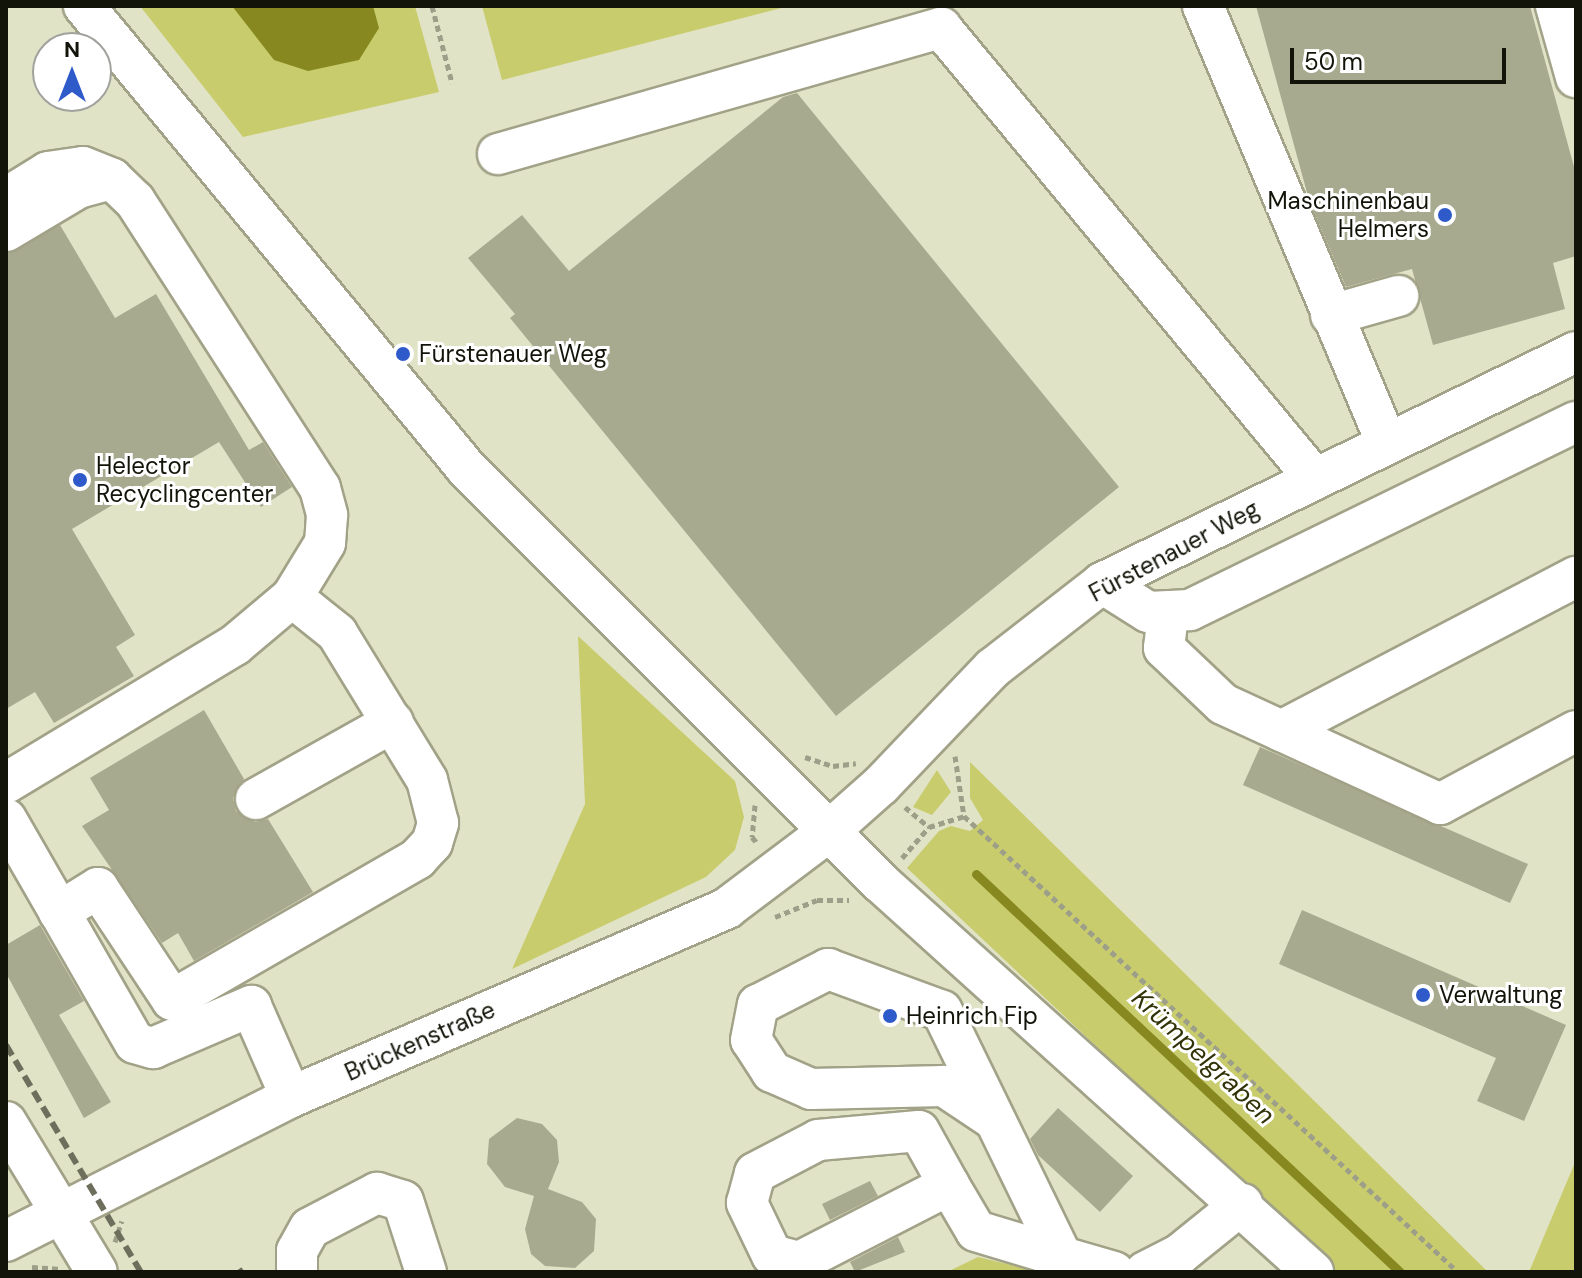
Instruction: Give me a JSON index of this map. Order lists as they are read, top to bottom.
{
  "streets": {
    "street": ["Fürstenauer Weg", "Brückenstraße"]
  },
  "crossings": [
    ["Fürstenauer Weg", "Brückenstraße"]
  ],
  "water": ["Krümpelgraben"],
  "places": [
    "Maschinenbau Helmers",
    "Fürstenauer Weg",
    "Helector Recyclingcenter",
    "Verwaltung",
    "Heinrich Fip"
  ],
  "scale_bar": "50 m",
  "north": "top"
}
